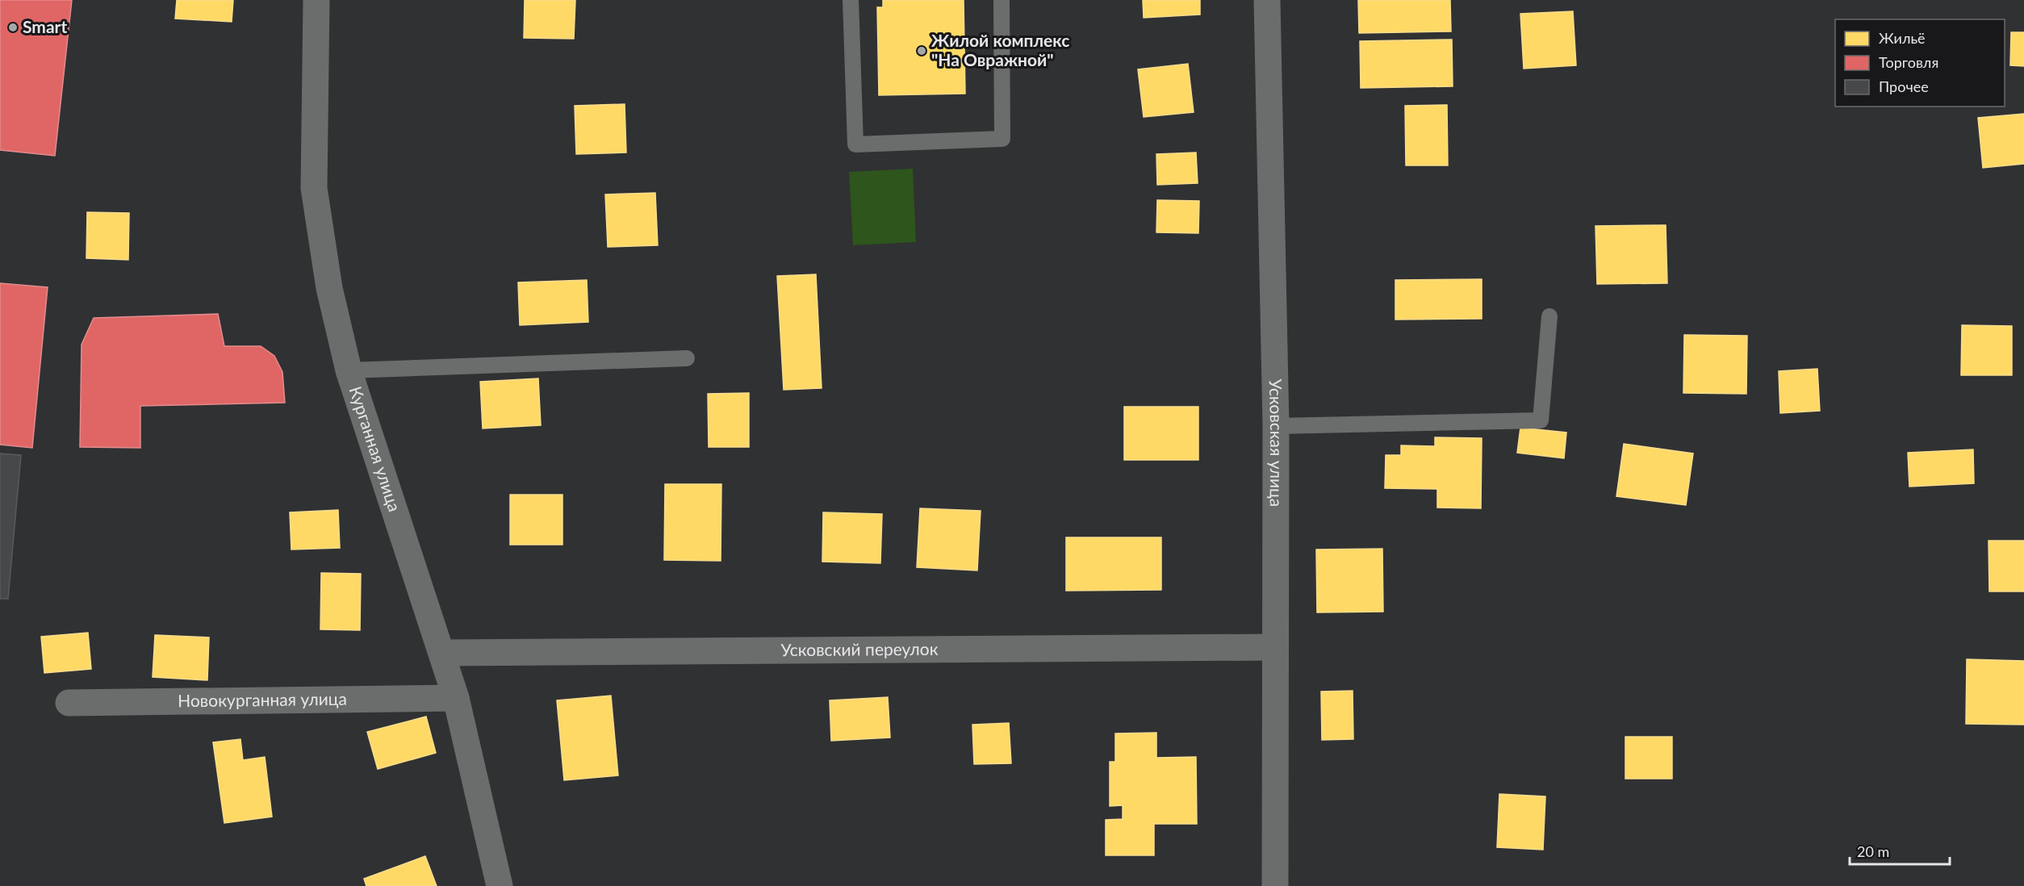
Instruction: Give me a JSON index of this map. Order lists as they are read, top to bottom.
{
  "streets": {
    "street": [
      "Усковская улица",
      "Курганная улица",
      "Усковский переулок",
      "Новокурганная улица"
    ]
  },
  "crossings": [
    ["Усковская улица", "Усковский переулок"],
    ["Курганная улица", "Усковский переулок"],
    ["Курганная улица", "Новокурганная улица"]
  ],
  "places": ["Smart", "Жилой комплекс \"На Овражной\""],
  "legend": ["Жильё", "Торговля", "Прочее"],
  "scale_bar": "20 m"
}
